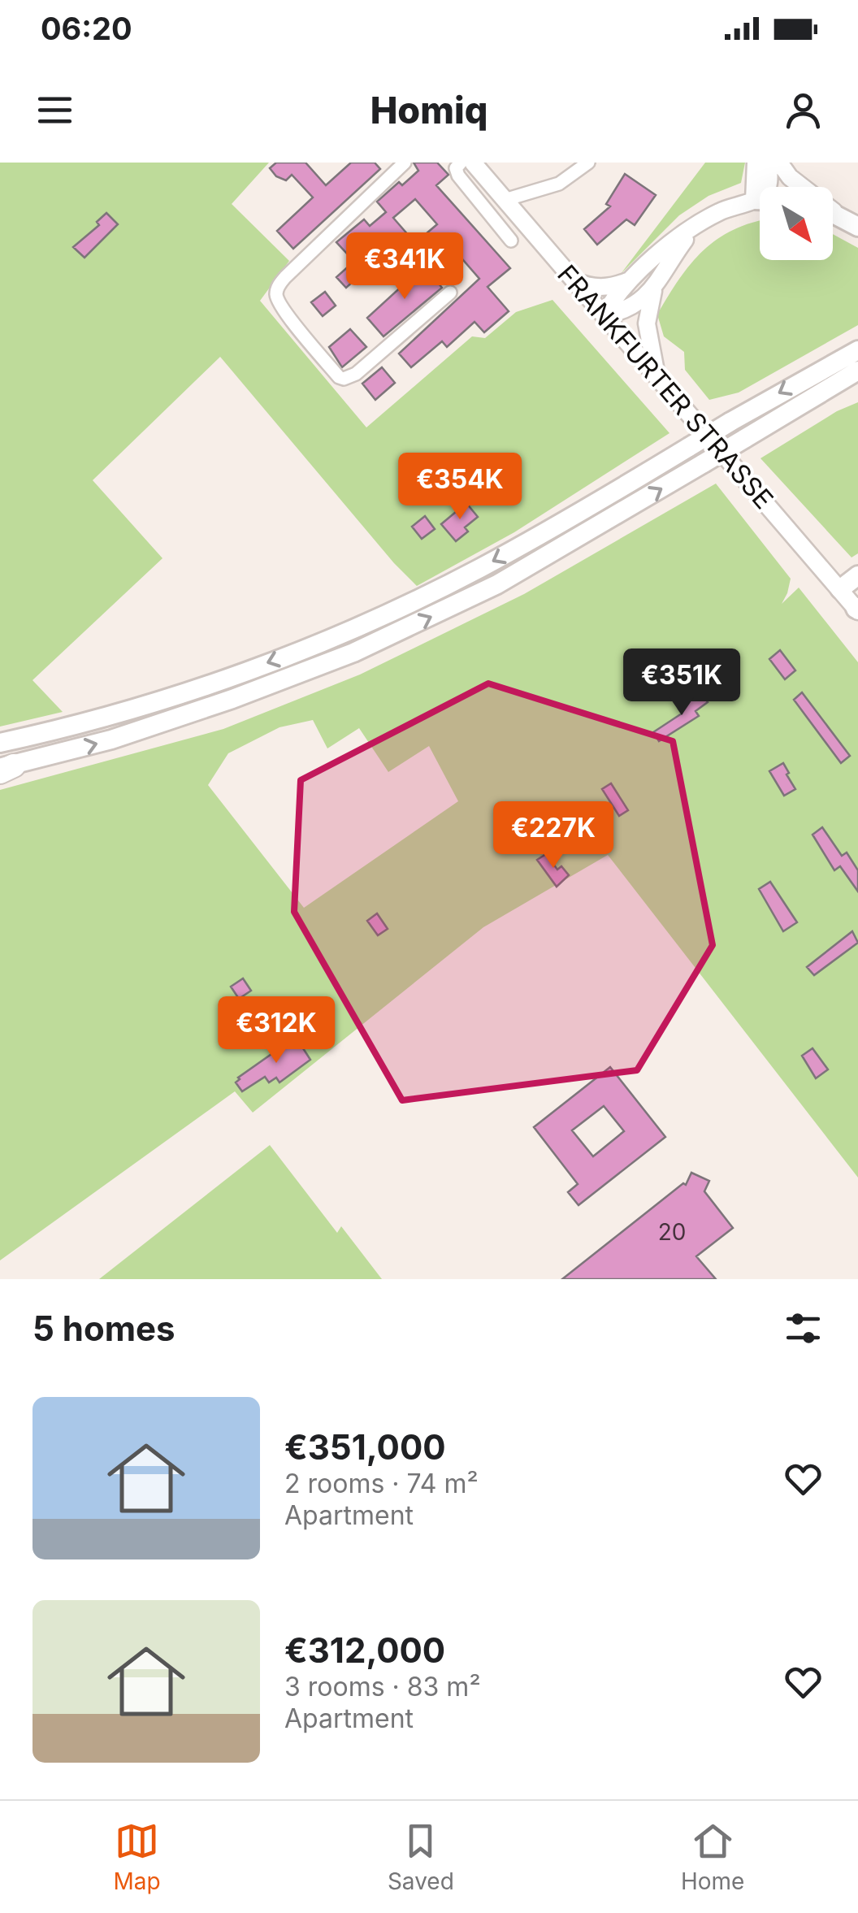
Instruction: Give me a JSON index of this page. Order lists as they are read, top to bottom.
{
  "streets": {
    "main road": ["FRANKFURTER STRASSE"]
  },
  "house_numbers": ["20"],
  "north": "bottom right",
  "page": {
    "status": "06:20",
    "header": "Homiq",
    "price": [
      "€341K",
      "€354K",
      "€351K",
      "€227K",
      "€312K"
    ],
    "heading": "5 homes",
    "list": [
      {
        "name": "€351,000",
        "note": "2 rooms · 74 m² · Apartment"
      },
      {
        "name": "€312,000",
        "note": "3 rooms · 83 m² · Apartment"
      }
    ],
    "tabs": ["Map", "Saved", "Home"]
  }
}
